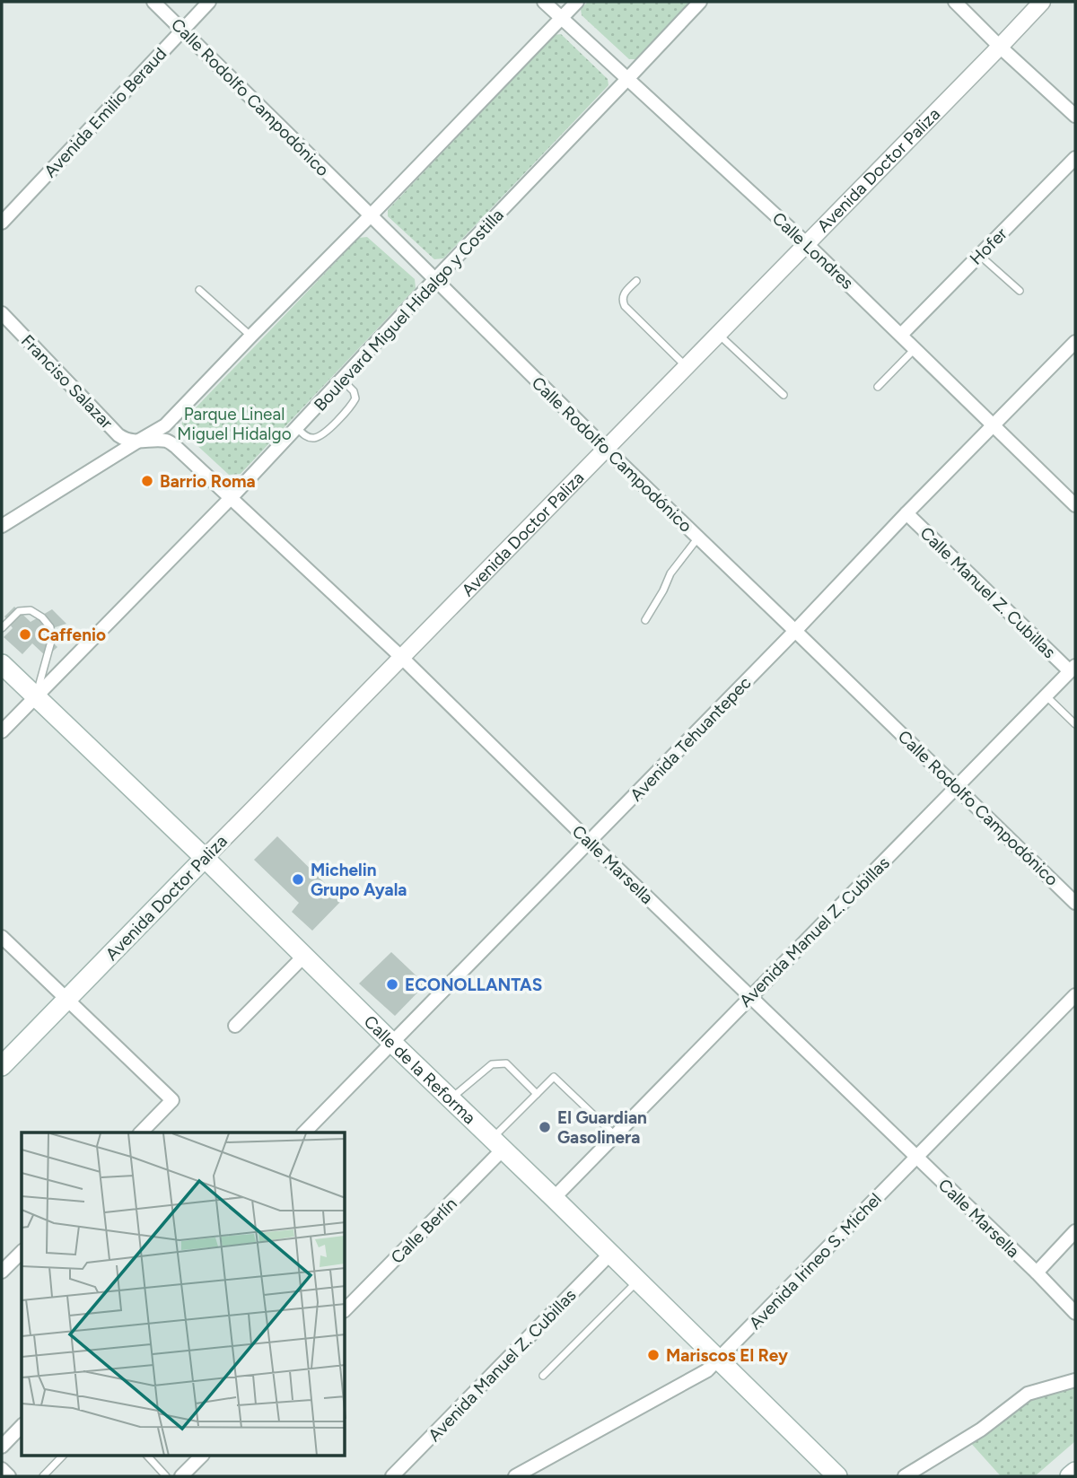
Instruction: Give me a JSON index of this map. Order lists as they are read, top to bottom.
{
  "streets": {
    "main road": ["Avenida Doctor Paliza", "Calle de la Reforma"],
    "street": [
      "Calle Rodolfo Campodónico",
      "Avenida Emilio Beraud",
      "Hofer",
      "Calle Londres",
      "Boulevard Miguel Hidalgo y Costilla",
      "Franciso Salazar",
      "Calle Manuel Z. Cubillas",
      "Avenida Tehuantepec",
      "Calle Marsella",
      "Avenida Manuel Z. Cubillas",
      "Calle Berlín",
      "Avenida Irineo S. Michel"
    ]
  },
  "crossings": [
    ["Calle Rodolfo Campodónico", "Avenida Emilio Beraud"],
    ["Calle Rodolfo Campodónico", "Avenida Doctor Paliza"],
    ["Calle Rodolfo Campodónico", "Boulevard Miguel Hidalgo y Costilla"],
    ["Calle Rodolfo Campodónico", "Avenida Tehuantepec"],
    ["Calle Rodolfo Campodónico", "Avenida Manuel Z. Cubillas"],
    ["Avenida Doctor Paliza", "Calle Londres"],
    ["Avenida Doctor Paliza", "Calle Marsella"],
    ["Avenida Doctor Paliza", "Calle de la Reforma"],
    ["Hofer", "Calle Londres"],
    ["Calle Londres", "Boulevard Miguel Hidalgo y Costilla"],
    ["Calle Londres", "Avenida Tehuantepec"],
    ["Boulevard Miguel Hidalgo y Costilla", "Calle Marsella"],
    ["Boulevard Miguel Hidalgo y Costilla", "Calle de la Reforma"],
    ["Franciso Salazar", "Calle Marsella"],
    ["Calle Manuel Z. Cubillas", "Avenida Tehuantepec"],
    ["Calle Manuel Z. Cubillas", "Avenida Manuel Z. Cubillas"],
    ["Avenida Tehuantepec", "Calle Marsella"],
    ["Avenida Tehuantepec", "Calle de la Reforma"],
    ["Calle Marsella", "Avenida Manuel Z. Cubillas"],
    ["Calle Marsella", "Avenida Irineo S. Michel"],
    ["Avenida Manuel Z. Cubillas", "Calle de la Reforma"],
    ["Calle de la Reforma", "Calle Berlín"],
    ["Calle de la Reforma", "Avenida Irineo S. Michel"]
  ],
  "parks": ["Parque Lineal Miguel Hidalgo"],
  "places": [
    "Barrio Roma",
    "Caffenio",
    "Michelin Grupo Ayala",
    "ECONOLLANTAS",
    "El Guardian Gasolinera",
    "Mariscos El Rey"
  ]
}
